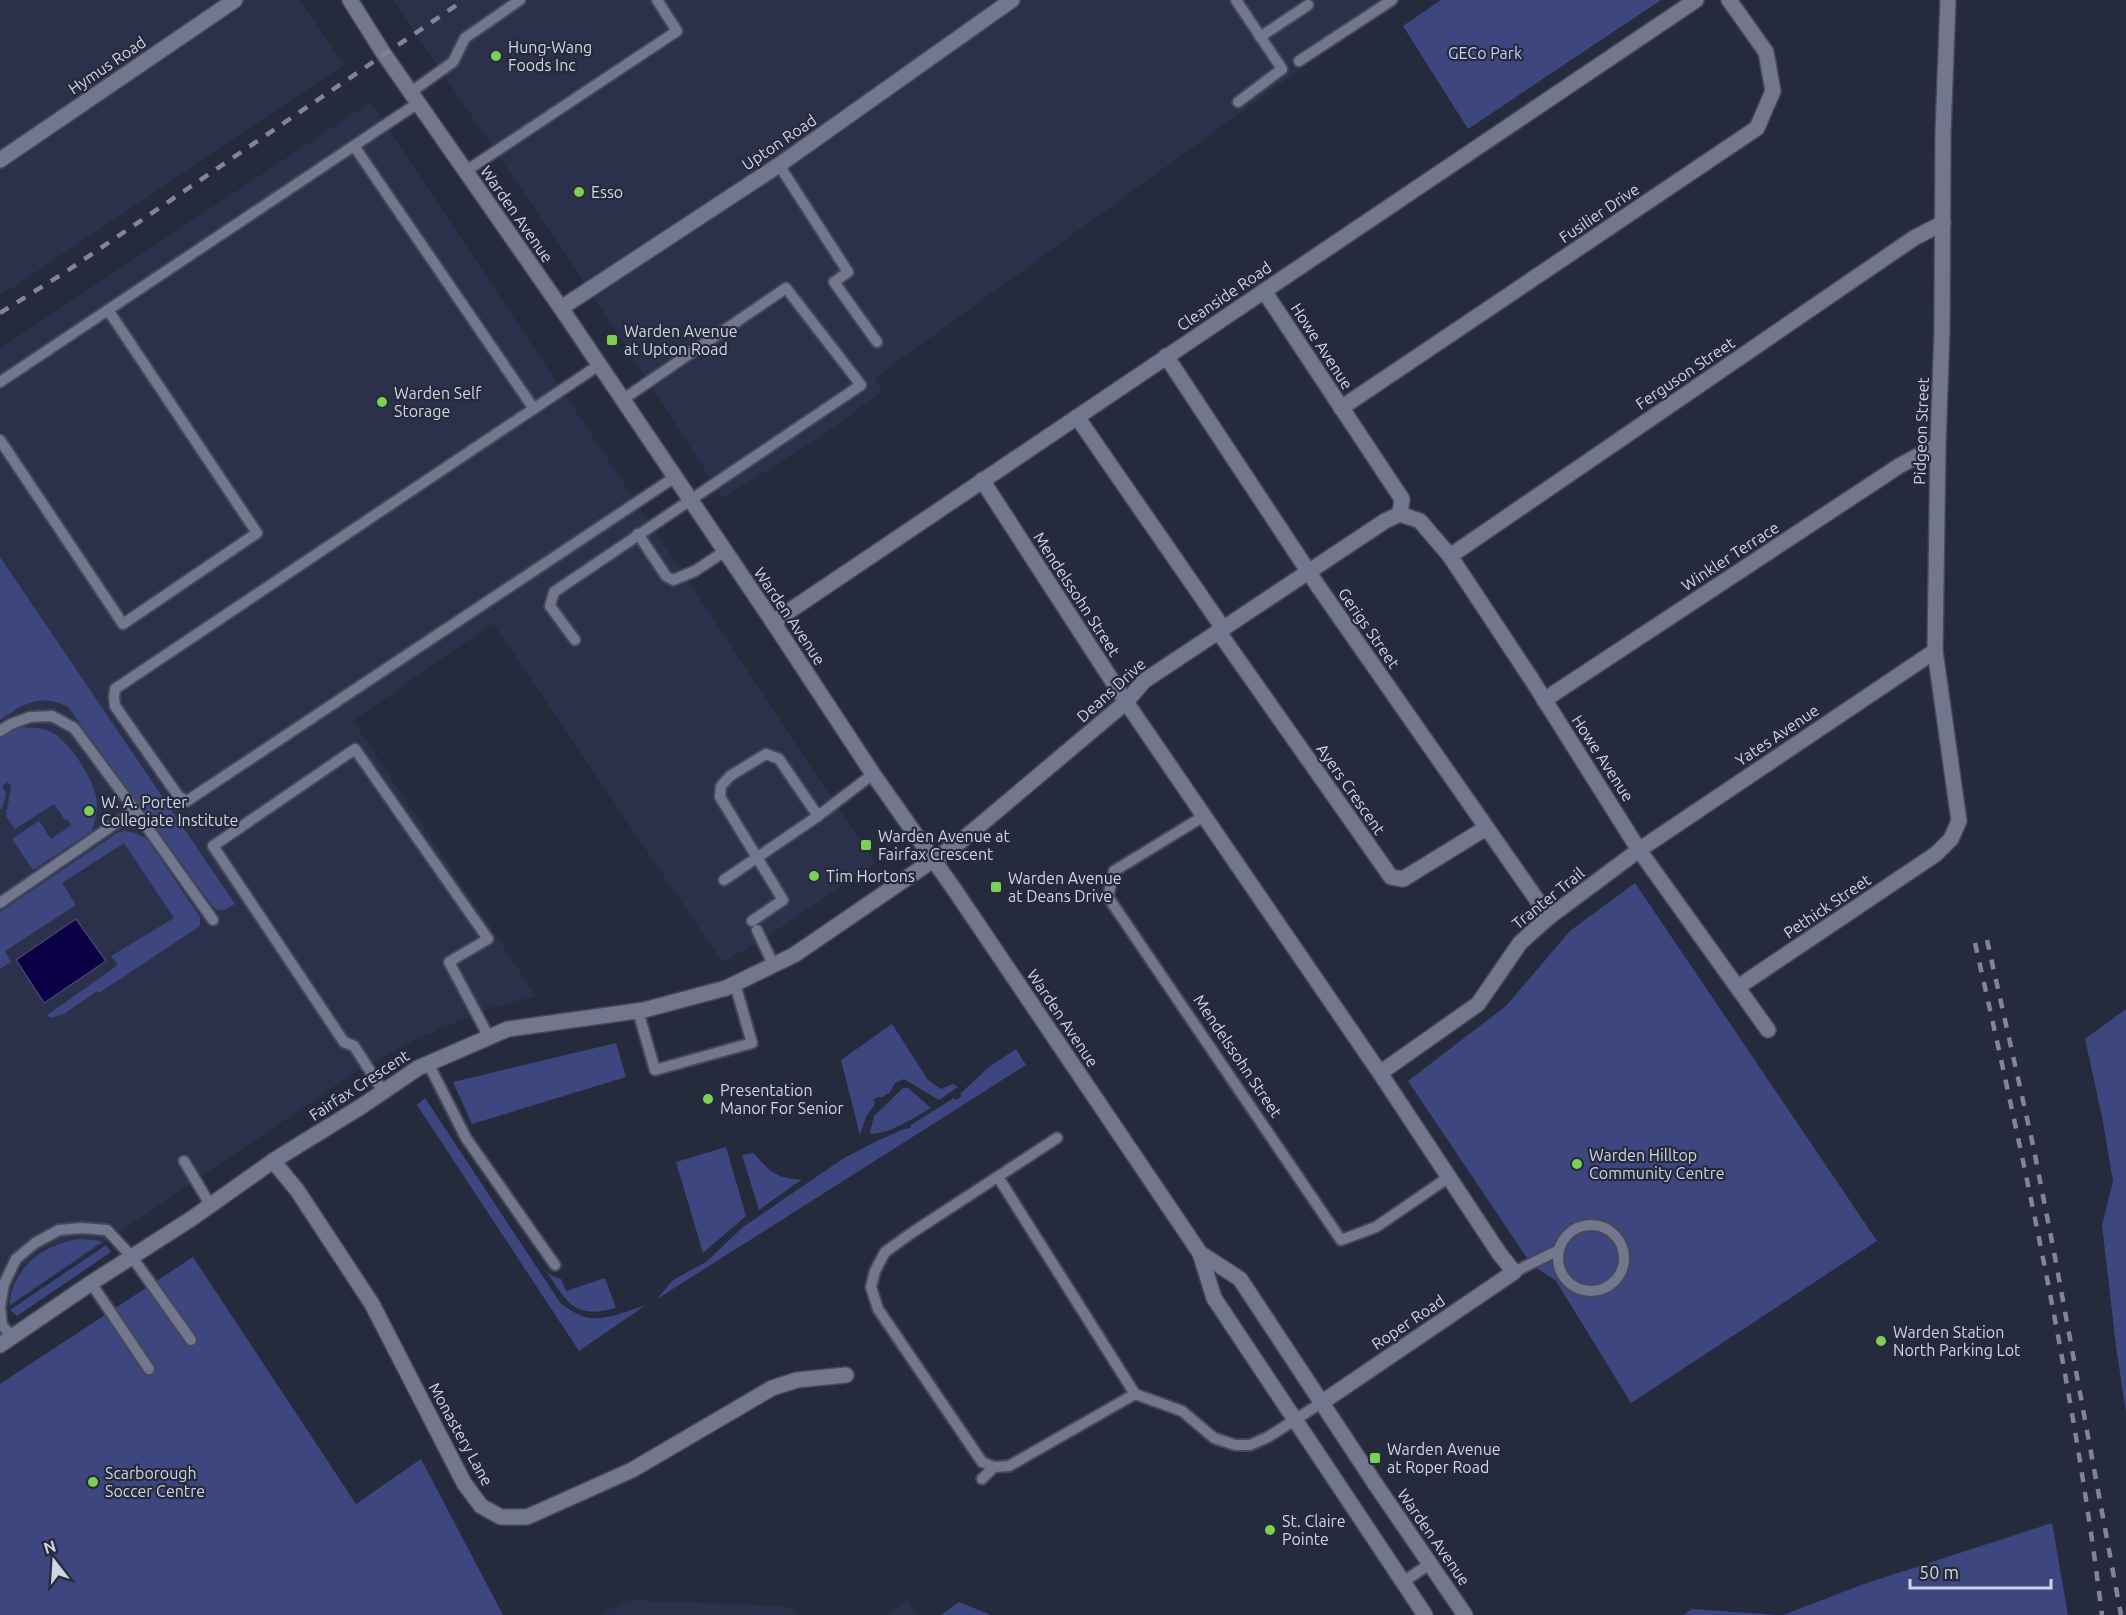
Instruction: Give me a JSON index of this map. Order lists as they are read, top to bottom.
{
  "streets": {
    "street": [
      "Hymus Road",
      "Upton Road",
      "Fusilier Drive",
      "Warden Avenue",
      "Cleanside Road",
      "Howe Avenue",
      "Ferguson Street",
      "Pidgeon Street",
      "Winkler Terrace",
      "Mendelssohn Street",
      "Gerigs Street",
      "Deans Drive",
      "Yates Avenue",
      "Ayers Crescent",
      "Tranter Trail",
      "Pethick Street",
      "Fairfax Crescent",
      "Roper Road",
      "Monastery Lane"
    ]
  },
  "crossings": [
    ["Upton Road", "Warden Avenue"],
    ["Fusilier Drive", "Howe Avenue"],
    ["Warden Avenue", "Cleanside Road"],
    ["Warden Avenue", "Deans Drive"],
    ["Warden Avenue", "Fairfax Crescent"],
    ["Warden Avenue", "Roper Road"],
    ["Cleanside Road", "Howe Avenue"],
    ["Cleanside Road", "Mendelssohn Street"],
    ["Cleanside Road", "Gerigs Street"],
    ["Cleanside Road", "Ayers Crescent"],
    ["Howe Avenue", "Ferguson Street"],
    ["Howe Avenue", "Winkler Terrace"],
    ["Howe Avenue", "Deans Drive"],
    ["Howe Avenue", "Yates Avenue"],
    ["Howe Avenue", "Tranter Trail"],
    ["Howe Avenue", "Pethick Street"],
    ["Ferguson Street", "Pidgeon Street"],
    ["Pidgeon Street", "Winkler Terrace"],
    ["Pidgeon Street", "Yates Avenue"],
    ["Pidgeon Street", "Pethick Street"],
    ["Mendelssohn Street", "Deans Drive"],
    ["Mendelssohn Street", "Tranter Trail"],
    ["Mendelssohn Street", "Roper Road"],
    ["Gerigs Street", "Deans Drive"],
    ["Gerigs Street", "Ayers Crescent"],
    ["Gerigs Street", "Tranter Trail"],
    ["Deans Drive", "Ayers Crescent"],
    ["Deans Drive", "Fairfax Crescent"],
    ["Yates Avenue", "Tranter Trail"],
    ["Fairfax Crescent", "Monastery Lane"]
  ],
  "parks": ["GECo Park"],
  "places": {
    "other": [
      "Hung-Wang Foods Inc",
      "Esso",
      "Warden Self Storage",
      "W. A. Porter Collegiate Institute",
      "Tim Hortons",
      "Presentation Manor For Senior",
      "Warden Hilltop Community Centre",
      "Warden Station North Parking Lot",
      "Scarborough Soccer Centre",
      "St. Claire Pointe"
    ],
    "transit": [
      "Warden Avenue at Upton Road",
      "Warden Avenue at Fairfax Crescent",
      "Warden Avenue at Deans Drive",
      "Warden Avenue at Roper Road"
    ]
  },
  "scale_bar": "50 m",
  "north": "top"
}
